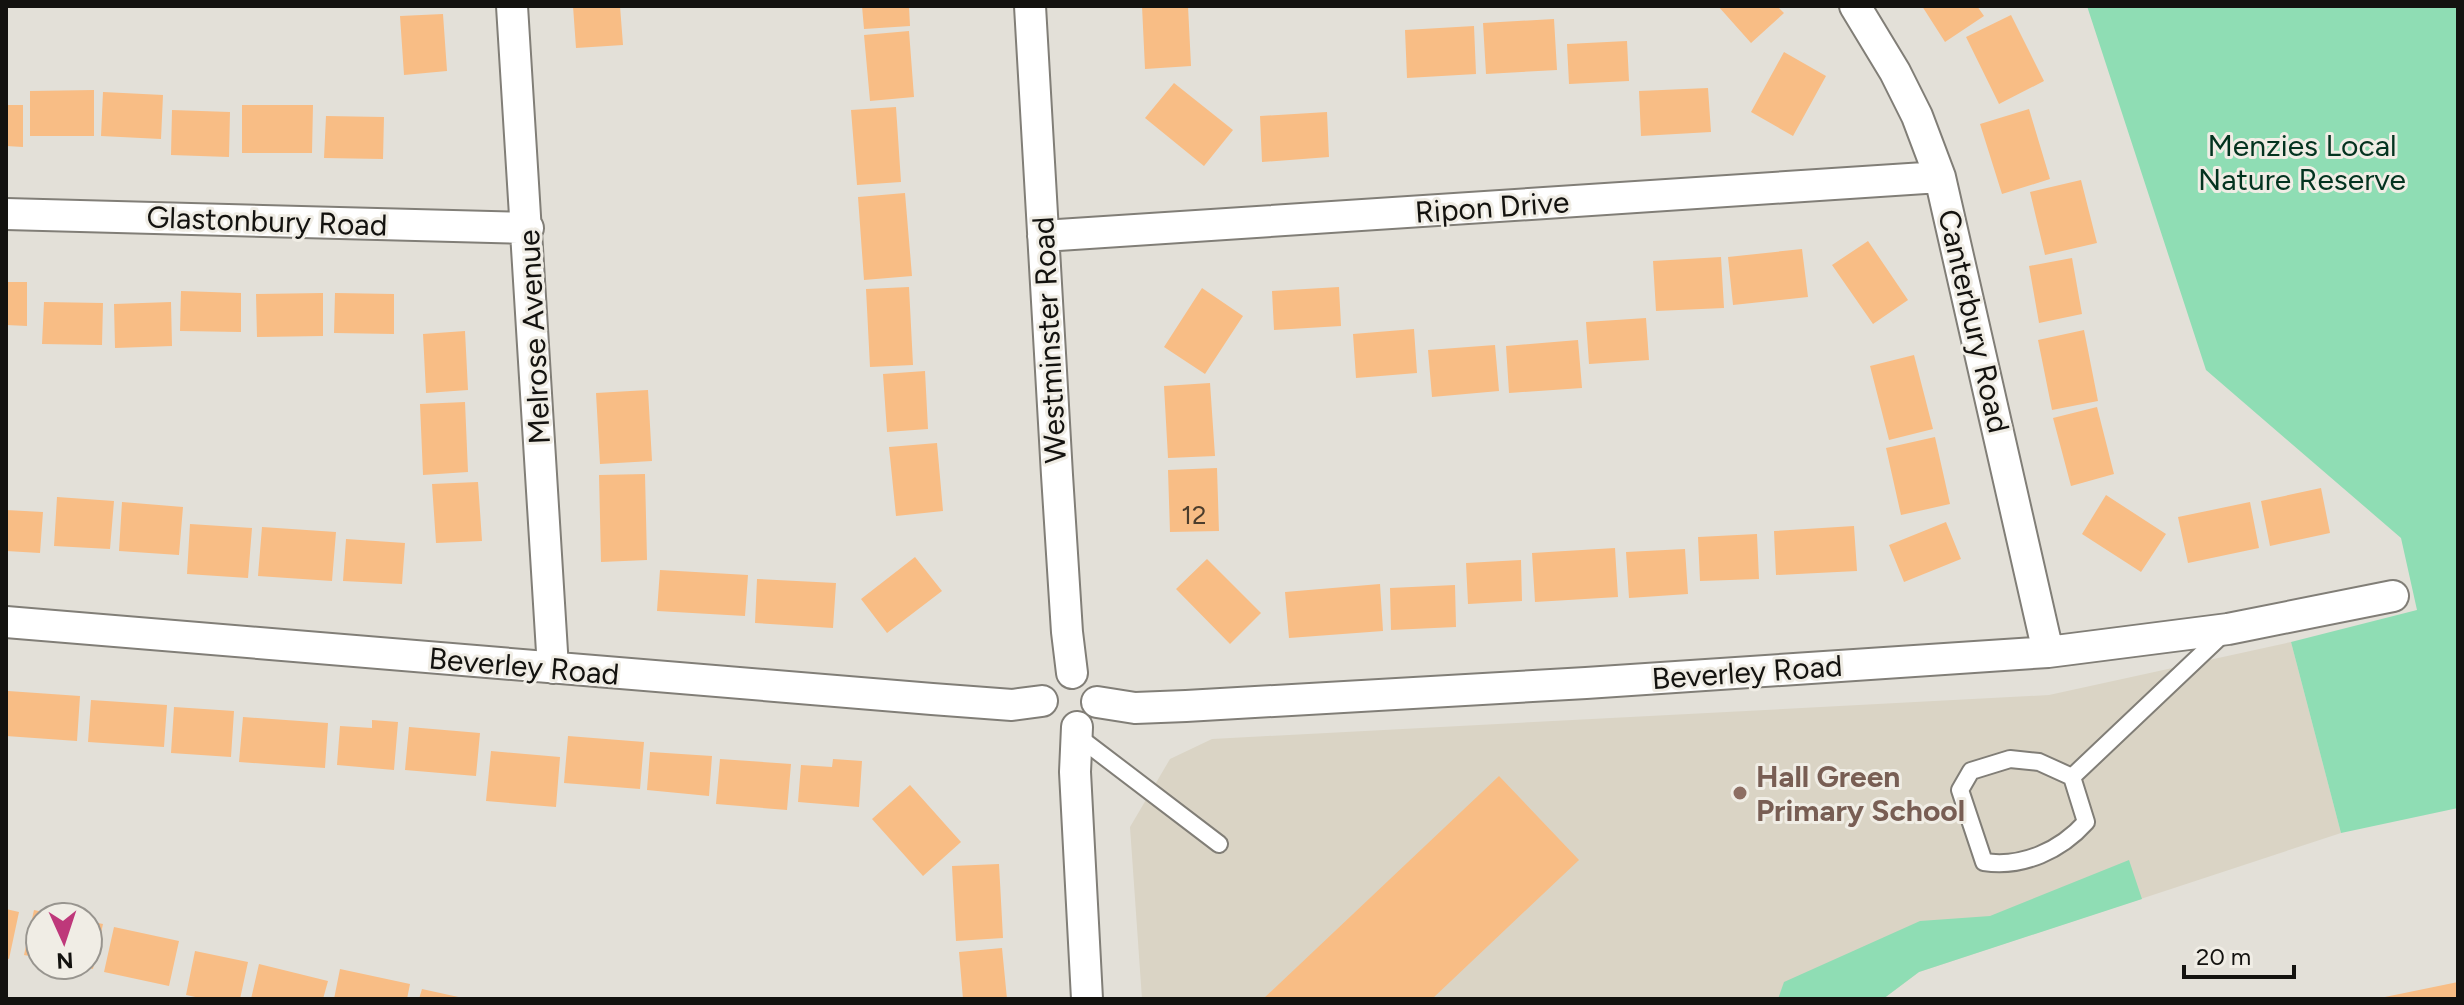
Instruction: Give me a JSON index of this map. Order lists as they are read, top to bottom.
{
  "streets": {
    "street": [
      "Ripon Drive",
      "Glastonbury Road",
      "Canterbury Road",
      "Melrose Avenue",
      "Westminster Road",
      "Beverley Road"
    ]
  },
  "crossings": [
    ["Ripon Drive", "Canterbury Road"],
    ["Ripon Drive", "Westminster Road"],
    ["Glastonbury Road", "Melrose Avenue"],
    ["Canterbury Road", "Beverley Road"],
    ["Melrose Avenue", "Beverley Road"],
    ["Westminster Road", "Beverley Road"]
  ],
  "parks": ["Menzies Local Nature Reserve"],
  "places": ["Hall Green Primary School"],
  "house_numbers": ["12"],
  "scale_bar": "20 m",
  "north": "bottom"
}
